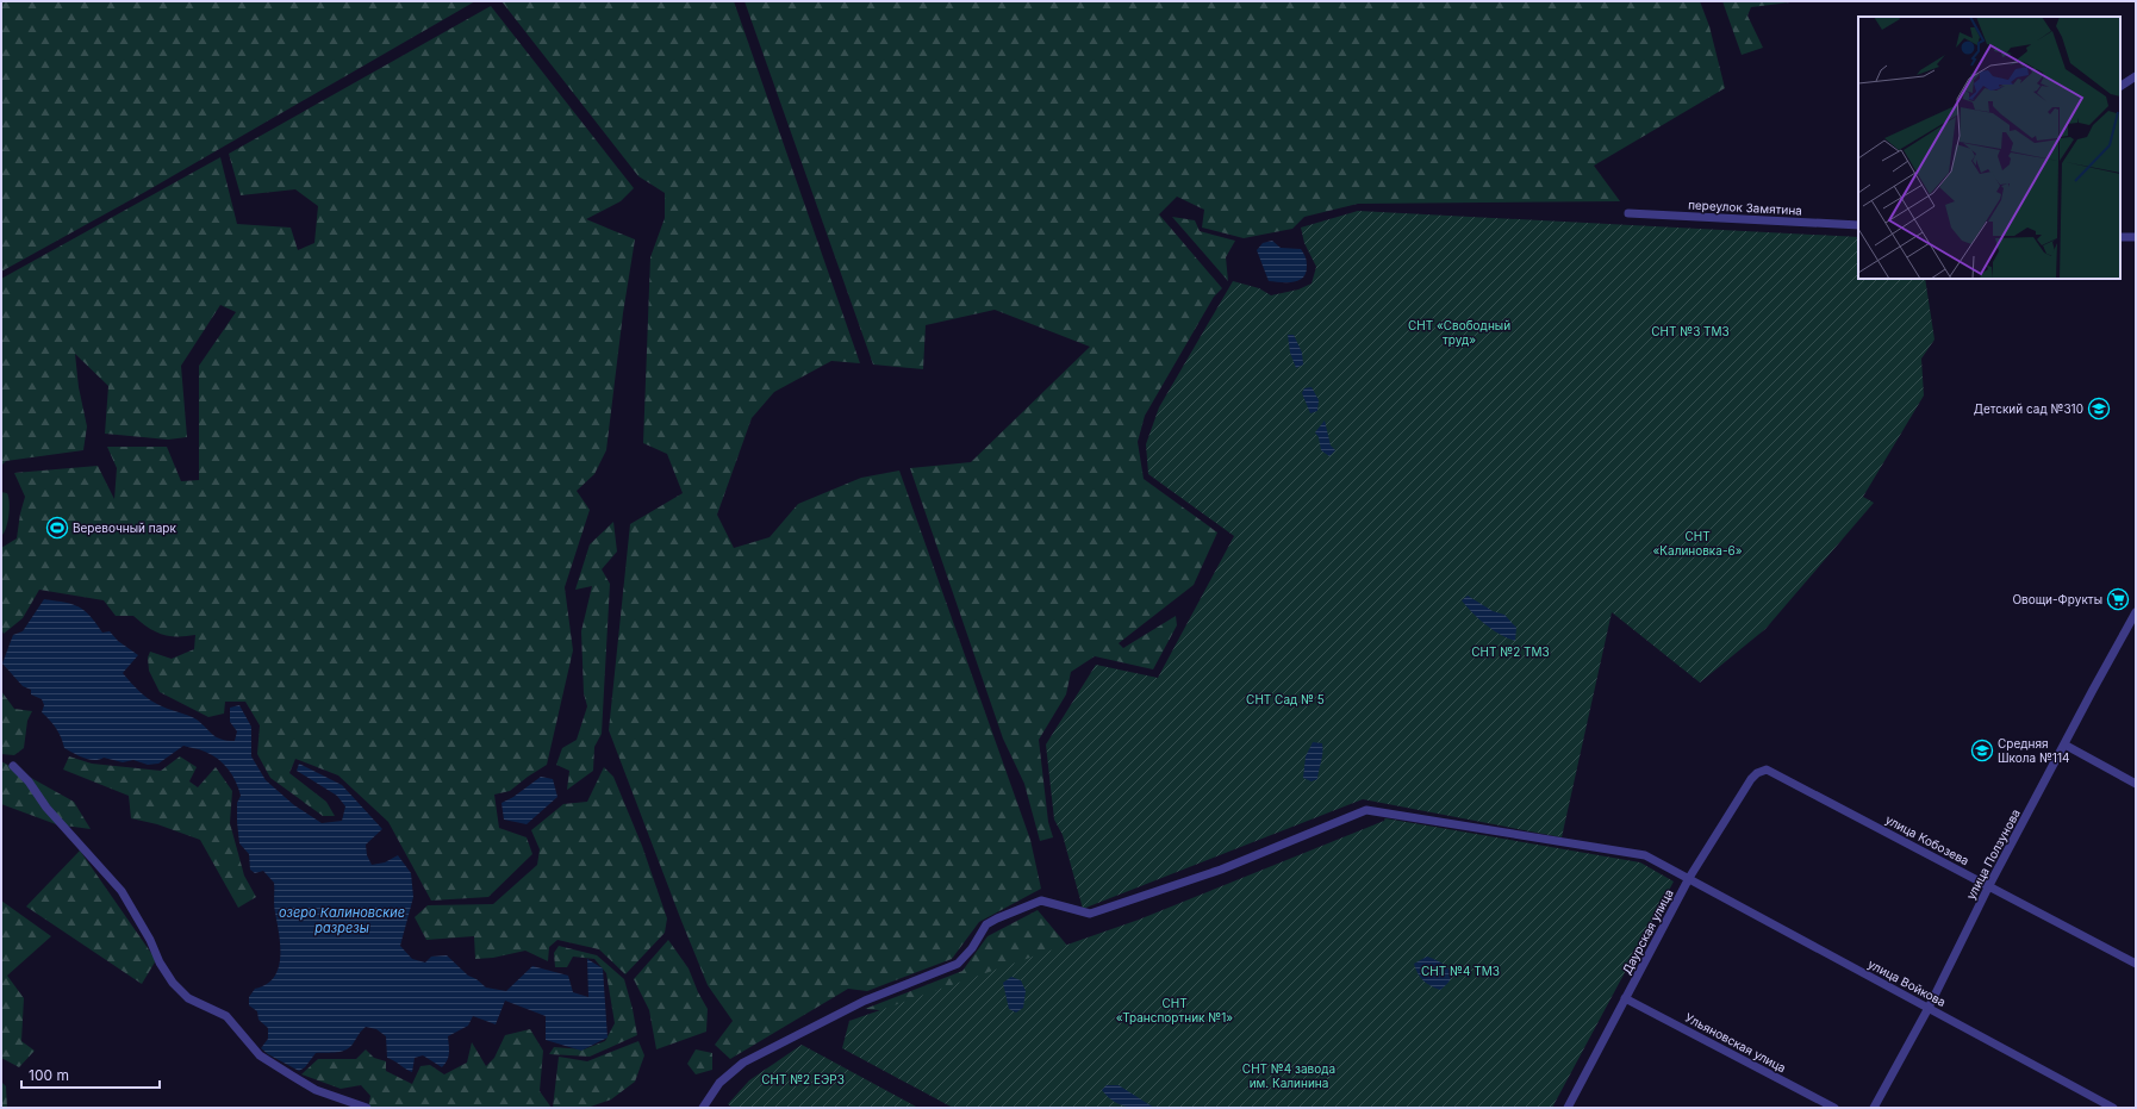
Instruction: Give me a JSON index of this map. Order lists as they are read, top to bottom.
{
  "streets": {
    "street": [
      "переулок Замятина",
      "улица Кобозева",
      "улица Ползунова",
      "Даурская улица",
      "улица Войкова",
      "Ульяновская улица"
    ]
  },
  "crossings": [
    ["улица Кобозева", "улица Ползунова"],
    ["улица Кобозева", "Даурская улица"],
    ["улица Ползунова", "улица Войкова"],
    ["Даурская улица", "улица Войкова"],
    ["Даурская улица", "Ульяновская улица"]
  ],
  "water": ["озеро Калиновские разрезы"],
  "parks": [
    "СНТ «Свободный труд»",
    "СНТ №3 ТМЗ",
    "СНТ «Калиновка-6»",
    "СНТ №2 ТМЗ",
    "СНТ Сад № 5",
    "СНТ №4 ТМЗ",
    "СНТ «Транспортник №1»",
    "СНТ №4 завода им. Калинина",
    "СНТ №2 ЕЭРЗ"
  ],
  "places": {
    "school or university": ["Детский сад №310", "Средняя Школа №114"],
    "sports": ["Веревочный парк"],
    "supermarket": ["Овощи-Фрукты"]
  },
  "scale_bar": "100 m"
}
